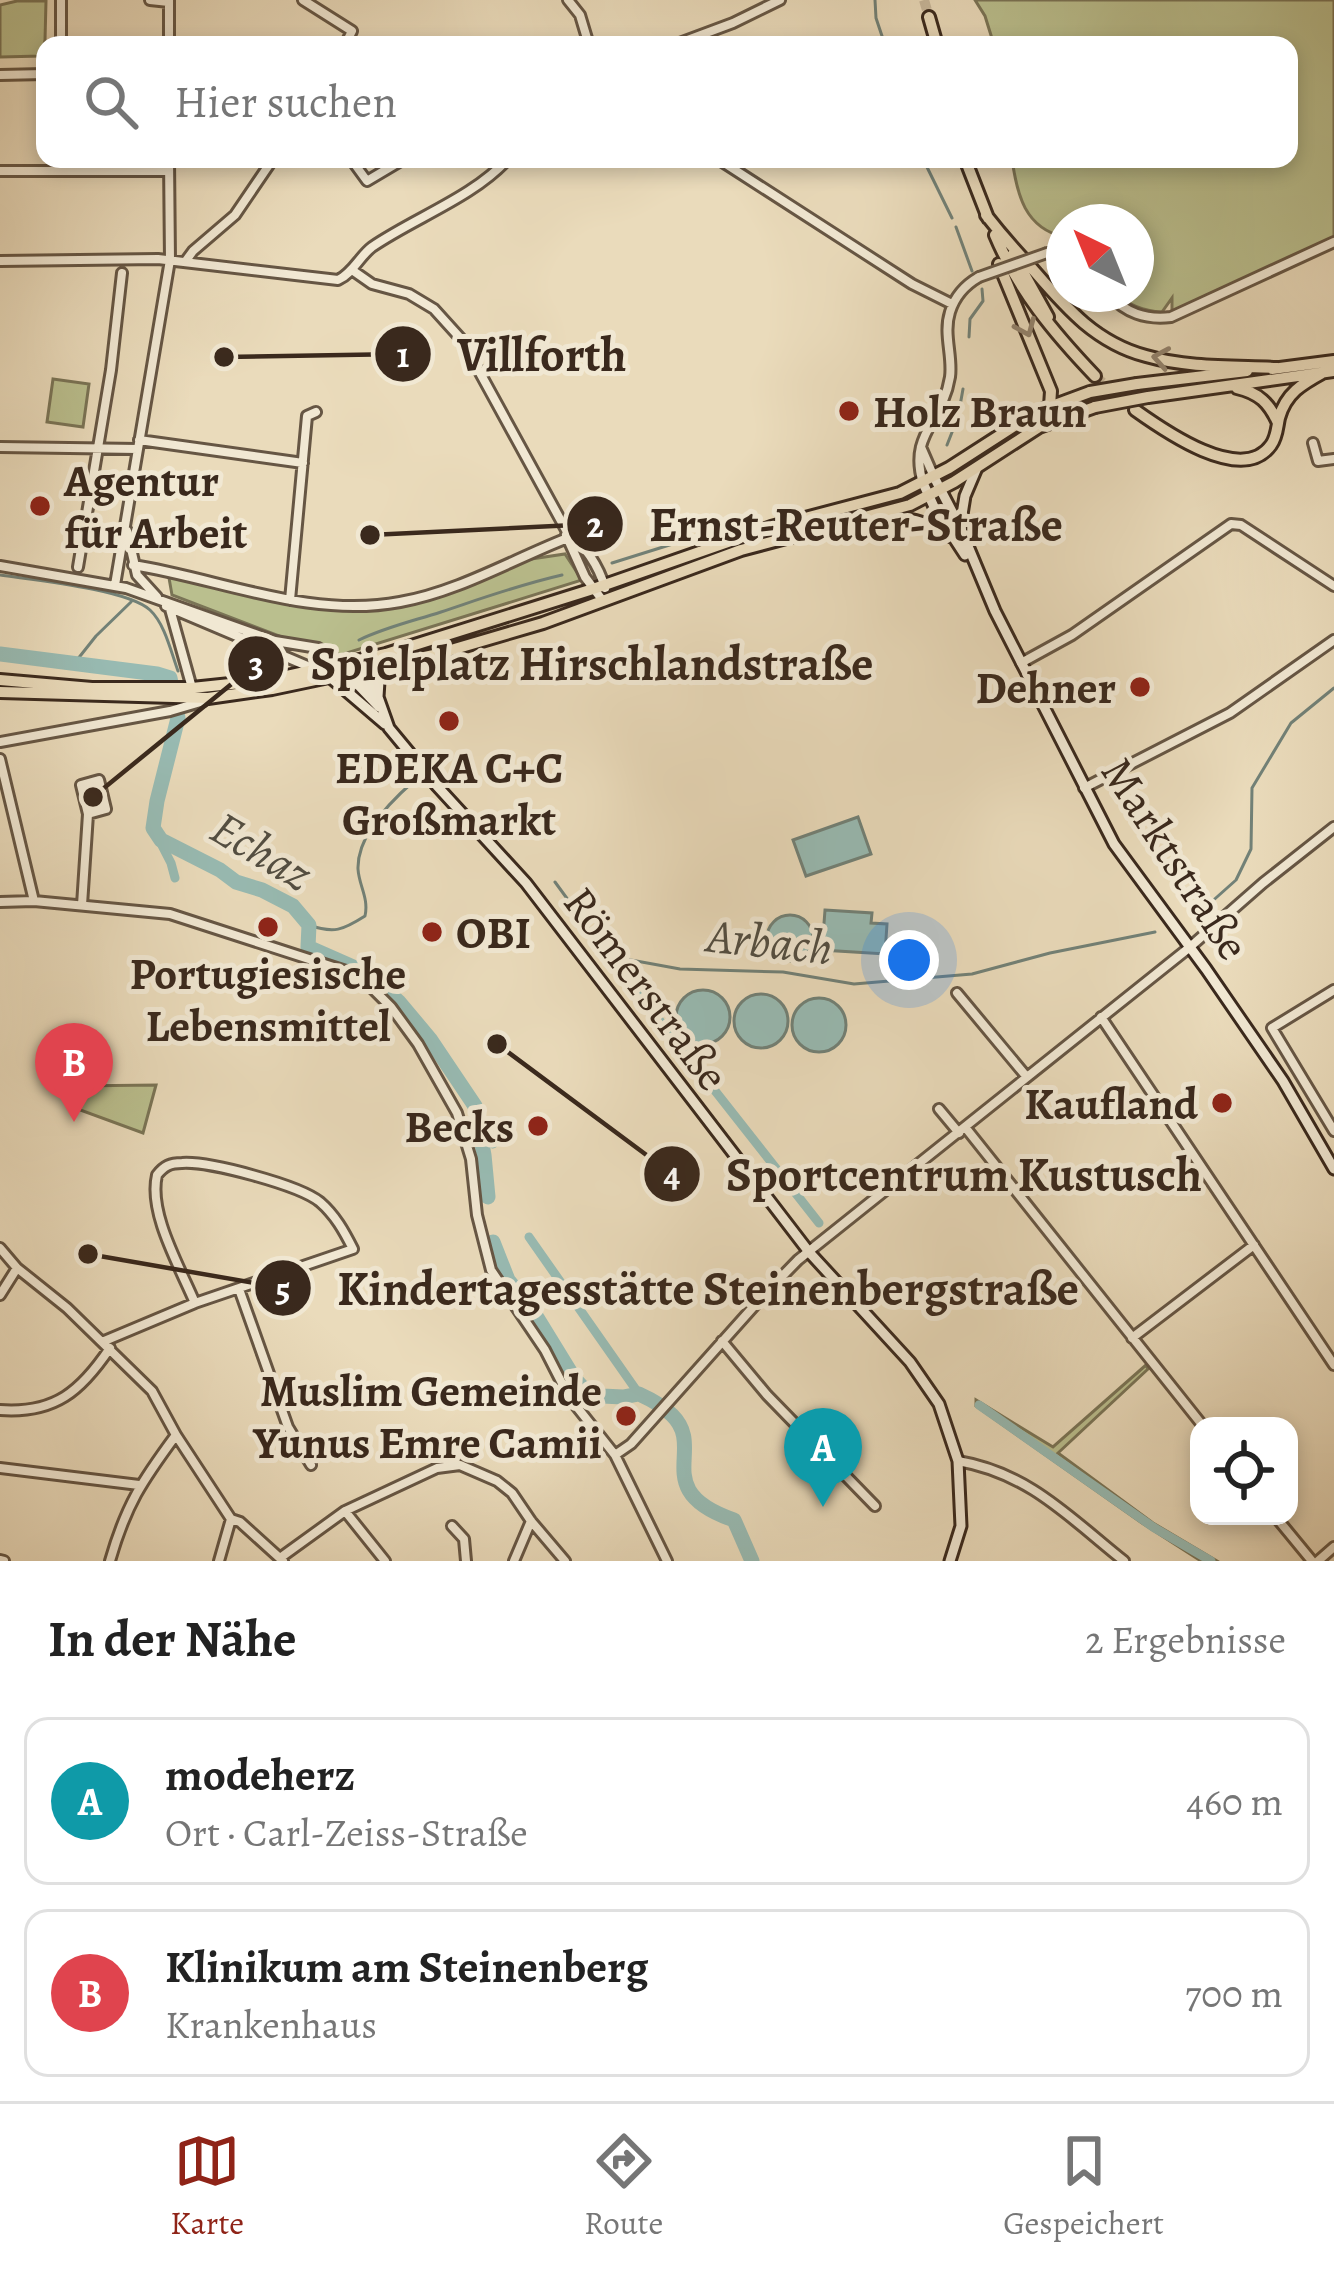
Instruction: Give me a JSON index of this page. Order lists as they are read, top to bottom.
{
  "streets": {
    "main road": ["Marktstraße", "Römerstraße"]
  },
  "water": ["Echaz", "Arbach"],
  "places": [
    "Villforth",
    "Holz Braun",
    "Agentur für Arbeit",
    "Ernst-Reuter-Straße",
    "Dehner",
    "EDEKA C+C Großmarkt",
    "Spielplatz Hirschlandstraße",
    "Portugiesische Lebensmittel",
    "OBI",
    "Sportcentrum Kustusch",
    "Kaufland",
    "Becks",
    "Kindertagesstätte Steinenbergstraße",
    "Muslim Gemeinde Yunus Emre Camii"
  ],
  "north": "top left",
  "page": {
    "search": "Hier suchen",
    "pins": ["B", "A"],
    "heading": ["In der Nähe", "2 Ergebnisse"],
    "list": [
      {
        "mark": "A",
        "name": "modeherz",
        "note": "Ort · Carl-Zeiss-Straße",
        "value": "460 m"
      },
      {
        "mark": "B",
        "name": "Klinikum am Steinenberg",
        "note": "Krankenhaus",
        "value": "700 m"
      }
    ],
    "nav": ["Karte", "Route", "Gespeichert"]
  }
}
